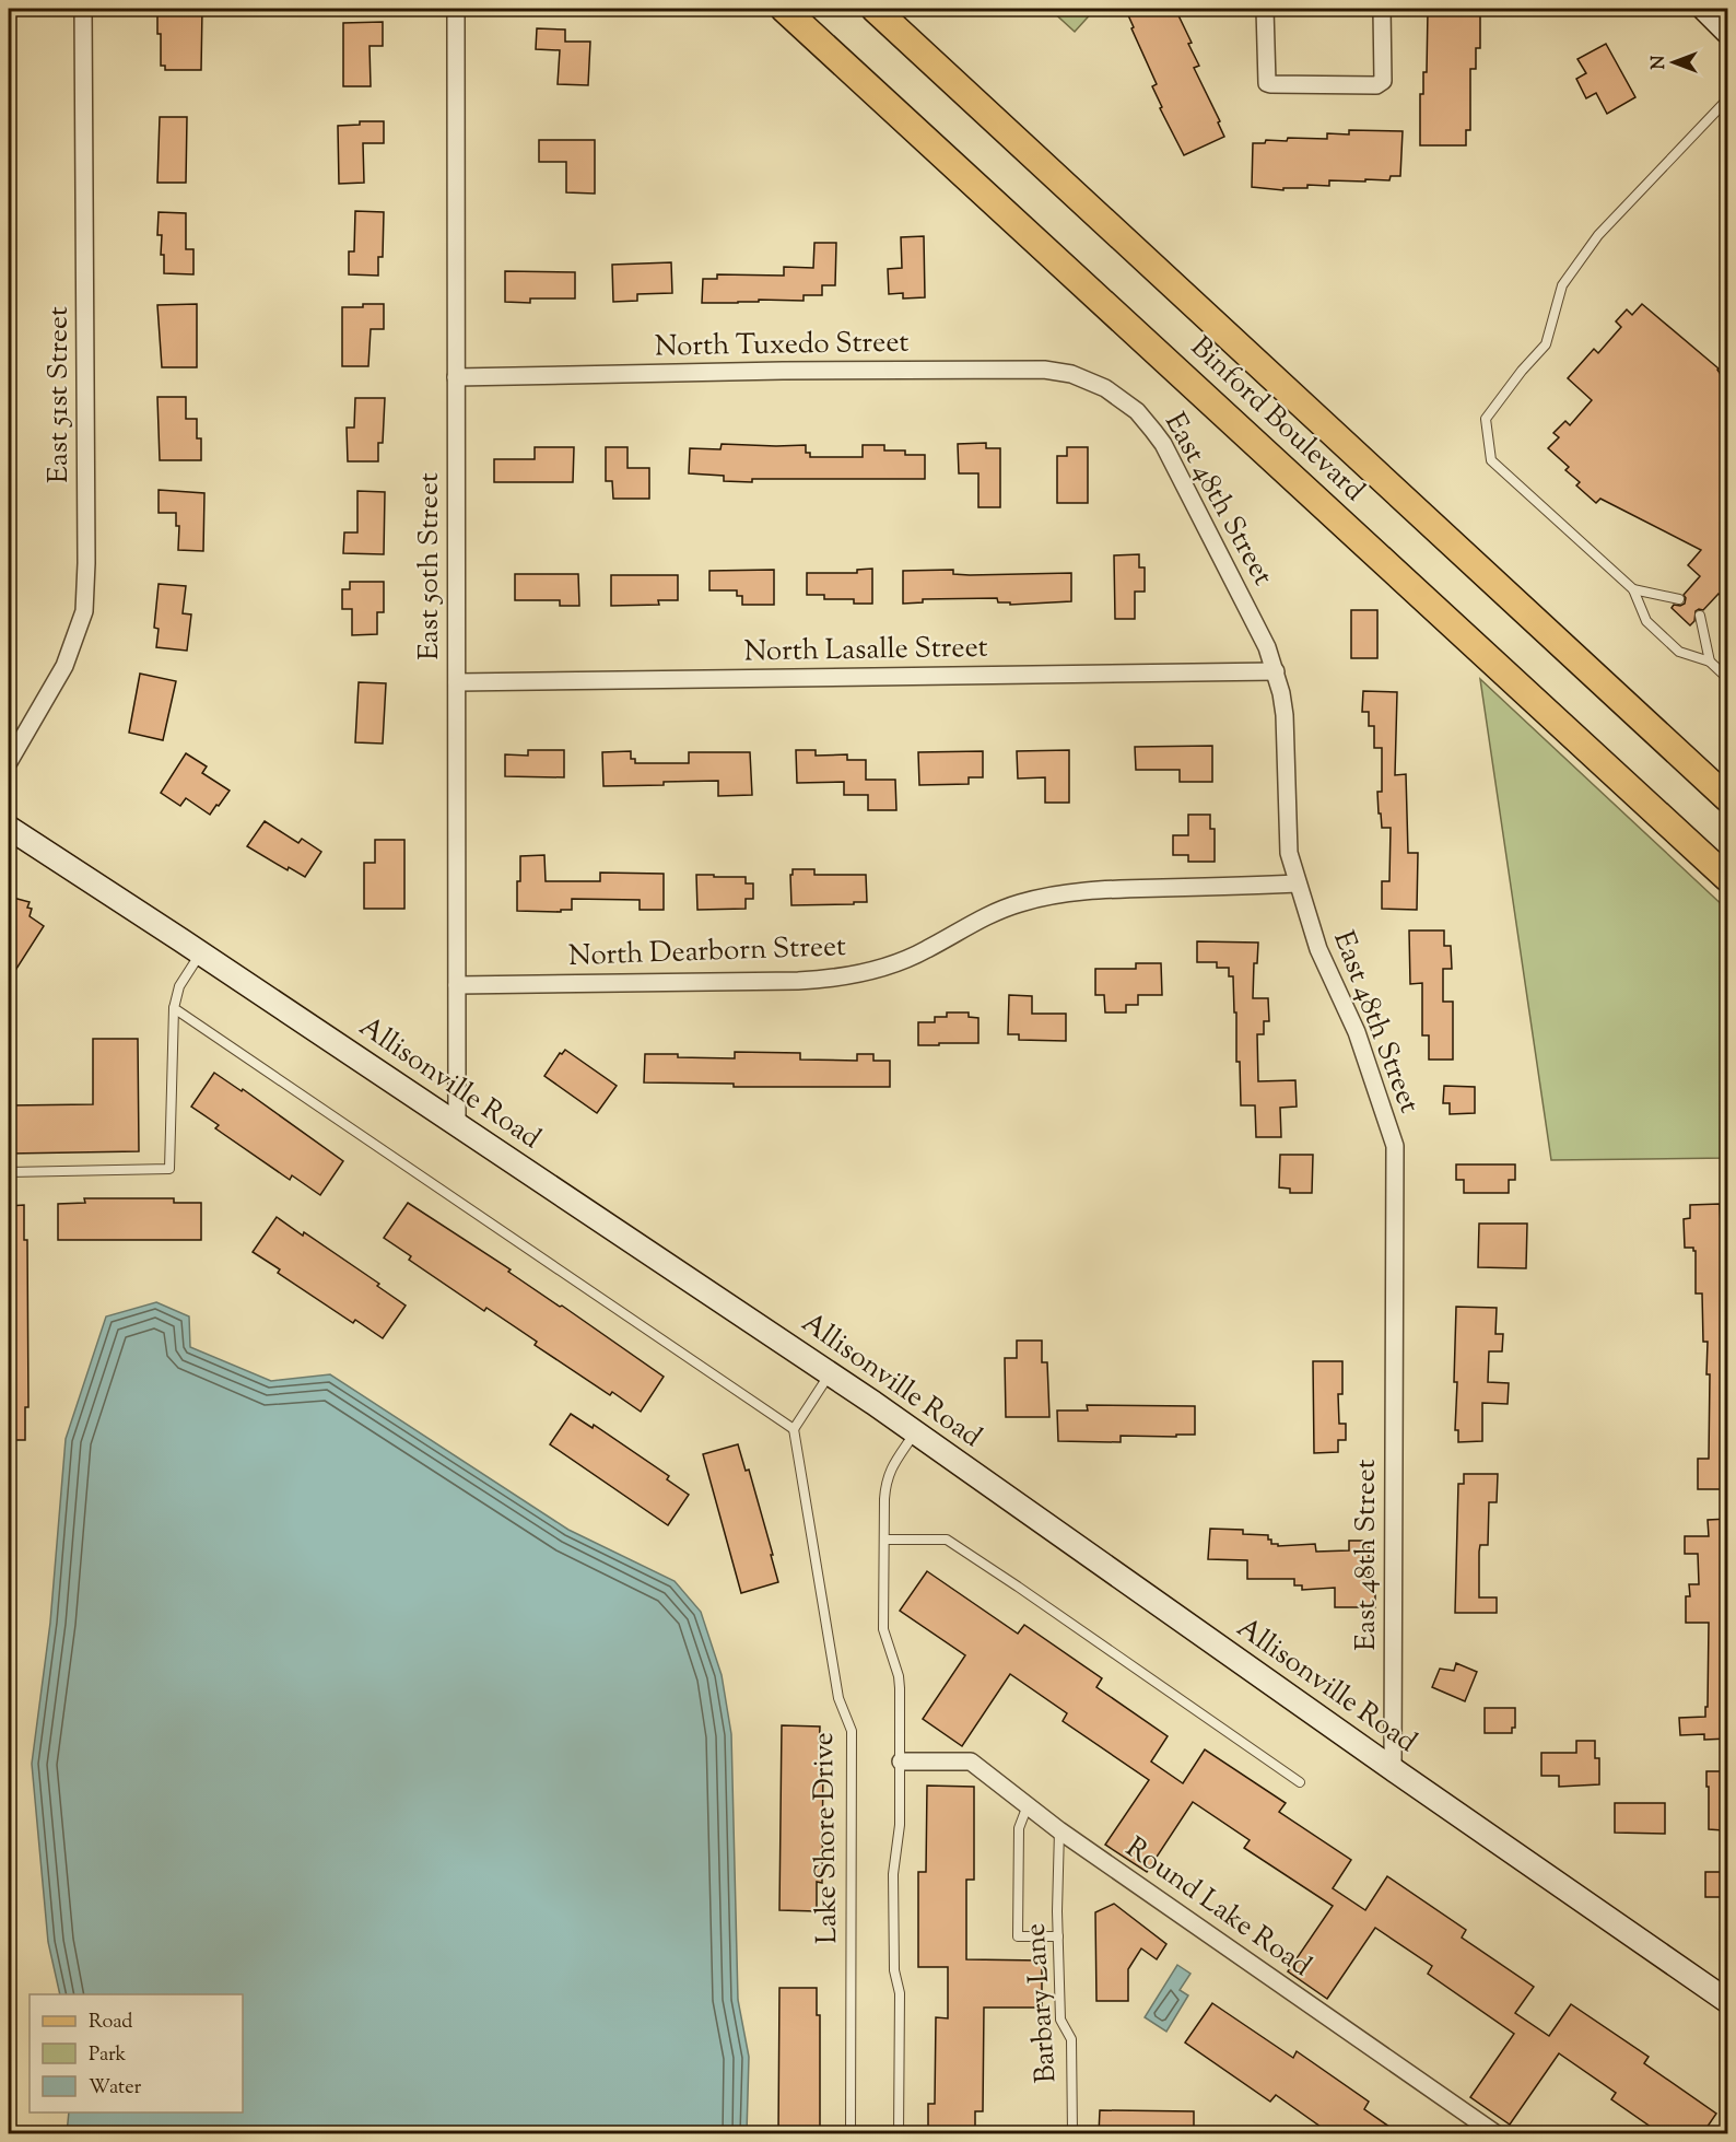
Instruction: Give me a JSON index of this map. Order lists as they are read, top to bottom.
{
  "streets": {
    "main road": ["Binford Boulevard", "Allisonville Road"],
    "street": [
      "North Tuxedo Street",
      "East 51st Street",
      "East 48th Street",
      "East 50th Street",
      "North Lasalle Street",
      "North Dearborn Street",
      "Round Lake Road"
    ],
    "lane": ["Lake Shore Drive", "Barbary Lane"]
  },
  "crossings": [
    ["North Tuxedo Street", "East 48th Street"],
    ["North Tuxedo Street", "East 50th Street"],
    ["East 48th Street", "North Lasalle Street"],
    ["East 48th Street", "North Dearborn Street"],
    ["East 48th Street", "Allisonville Road"],
    ["East 50th Street", "North Lasalle Street"],
    ["East 50th Street", "North Dearborn Street"],
    ["East 50th Street", "Allisonville Road"],
    ["Round Lake Road", "Barbary Lane"]
  ],
  "legend": ["Road", "Park", "Water"],
  "north": "left"
}
